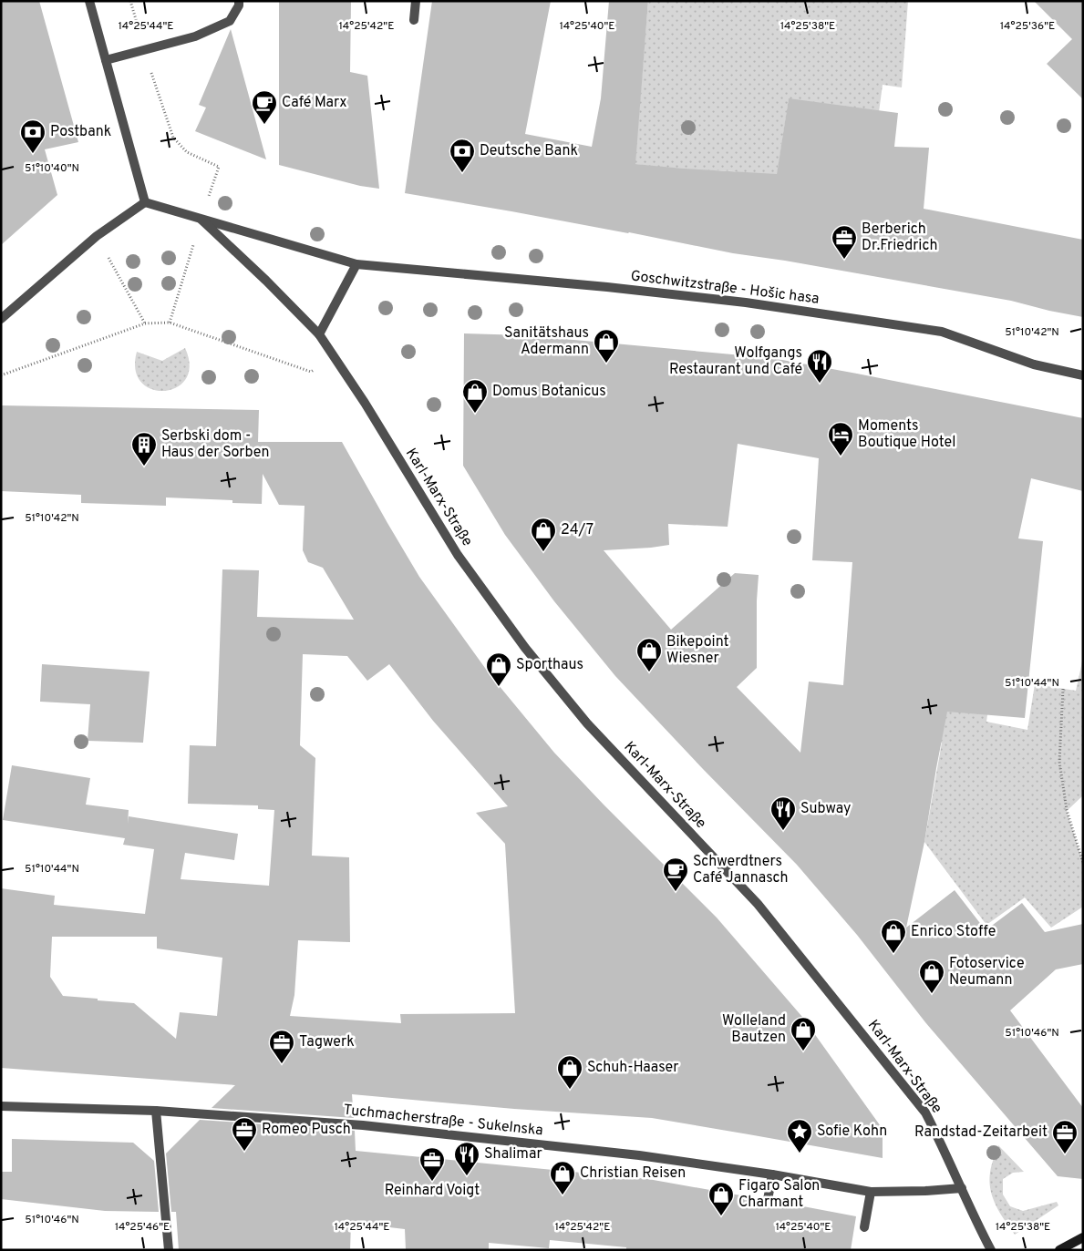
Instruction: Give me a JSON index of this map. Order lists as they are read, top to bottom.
{
  "streets": {
    "street": ["Goschwitzstraße - Hošic hasa", "Karl-Marx-Straße", "Tuchmacherstraße - Sukelnska"]
  },
  "crossings": [
    ["Goschwitzstraße - Hošic hasa", "Karl-Marx-Straße"],
    ["Karl-Marx-Straße", "Tuchmacherstraße - Sukelnska"]
  ],
  "places": {
    "cafe": ["Café Marx", "Schwerdtners Café Jannasch"],
    "bank": ["Postbank", "Deutsche Bank"],
    "office": [
      "Berberich Dr.Friedrich",
      "Tagwerk",
      "Romeo Pusch",
      "Randstad-Zeitarbeit",
      "Reinhard Voigt"
    ],
    "shop": [
      "Sanitätshaus Adermann",
      "Domus Botanicus",
      "24/7",
      "Bikepoint Wiesner",
      "Sporthaus",
      "Enrico Stoffe",
      "Fotoservice Neumann",
      "Wolleland Bautzen",
      "Schuh-Haaser",
      "Christian Reisen",
      "Figaro Salon Charmant"
    ],
    "restaurant": ["Wolfgangs Restaurant und Café", "Subway", "Shalimar"],
    "hotel": ["Moments Boutique Hotel"],
    "building": ["Serbski dom - Haus der Sorben"],
    "place": ["Sofie Kohn"]
  },
  "coordinates": [
    "14°25'36\"E",
    "14°25'44\"E",
    "14°25'42\"E",
    "14°25'40\"E",
    "14°25'38\"E",
    "51°10'40\"N",
    "51°10'42\"N",
    "51°10'44\"N",
    "51°10'46\"N",
    "14°25'46\"E"
  ]
}
